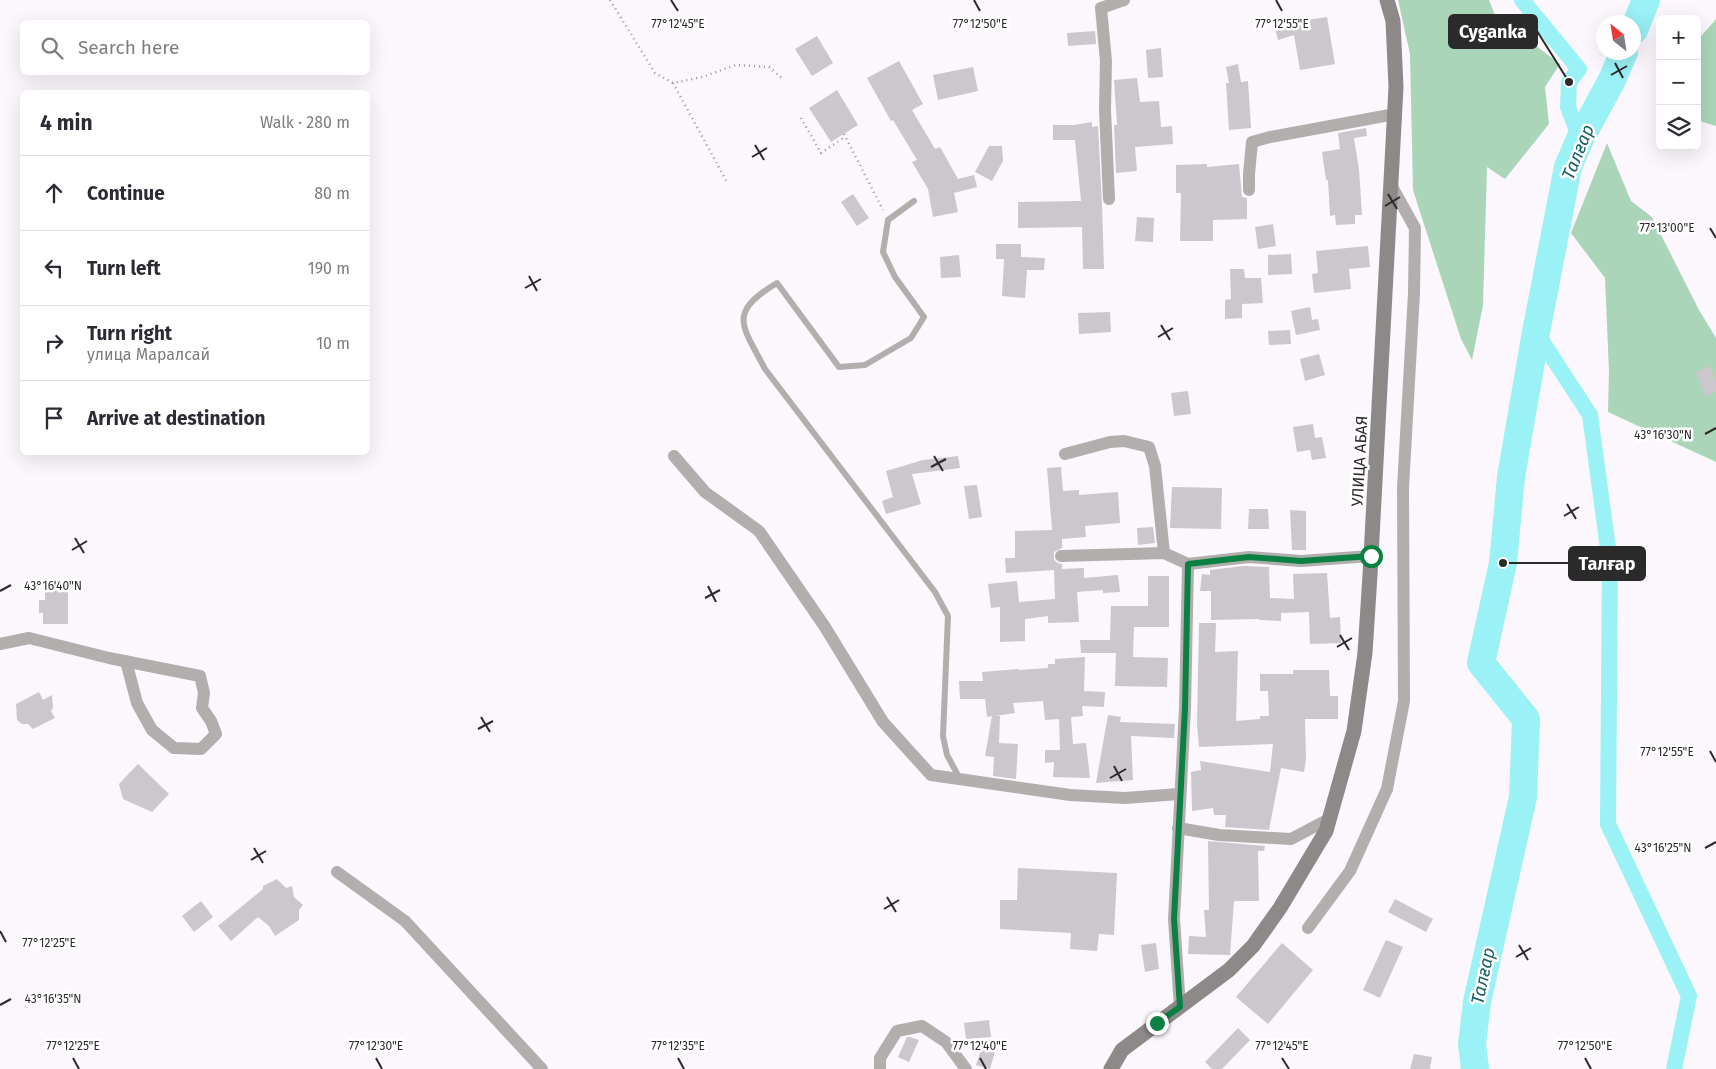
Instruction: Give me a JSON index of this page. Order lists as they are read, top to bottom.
{
  "streets": {
    "street": ["УЛИЦА АБАЯ"]
  },
  "water": ["Талғар"],
  "places": ["Cyganka", "Талғар"],
  "north": "top left",
  "page": {
    "map_buttons": ["+", "−"],
    "search": "Search here",
    "heading": ["4 min", "Walk · 280 m"],
    "list": [
      ["Continue", "80 m"],
      ["Turn left", "190 m"],
      ["Turn right", "улица Маралсай", "10 m"],
      "Arrive at destination"
    ]
  },
  "coordinates": [
    "77°12'45\"E",
    "77°12'50\"E",
    "77°12'55\"E",
    "77°13'00\"E",
    "43°16'30\"N",
    "43°16'40\"N",
    "43°16'25\"N",
    "77°12'25\"E",
    "43°16'35\"N",
    "77°12'30\"E",
    "77°12'35\"E",
    "77°12'40\"E"
  ]
}
